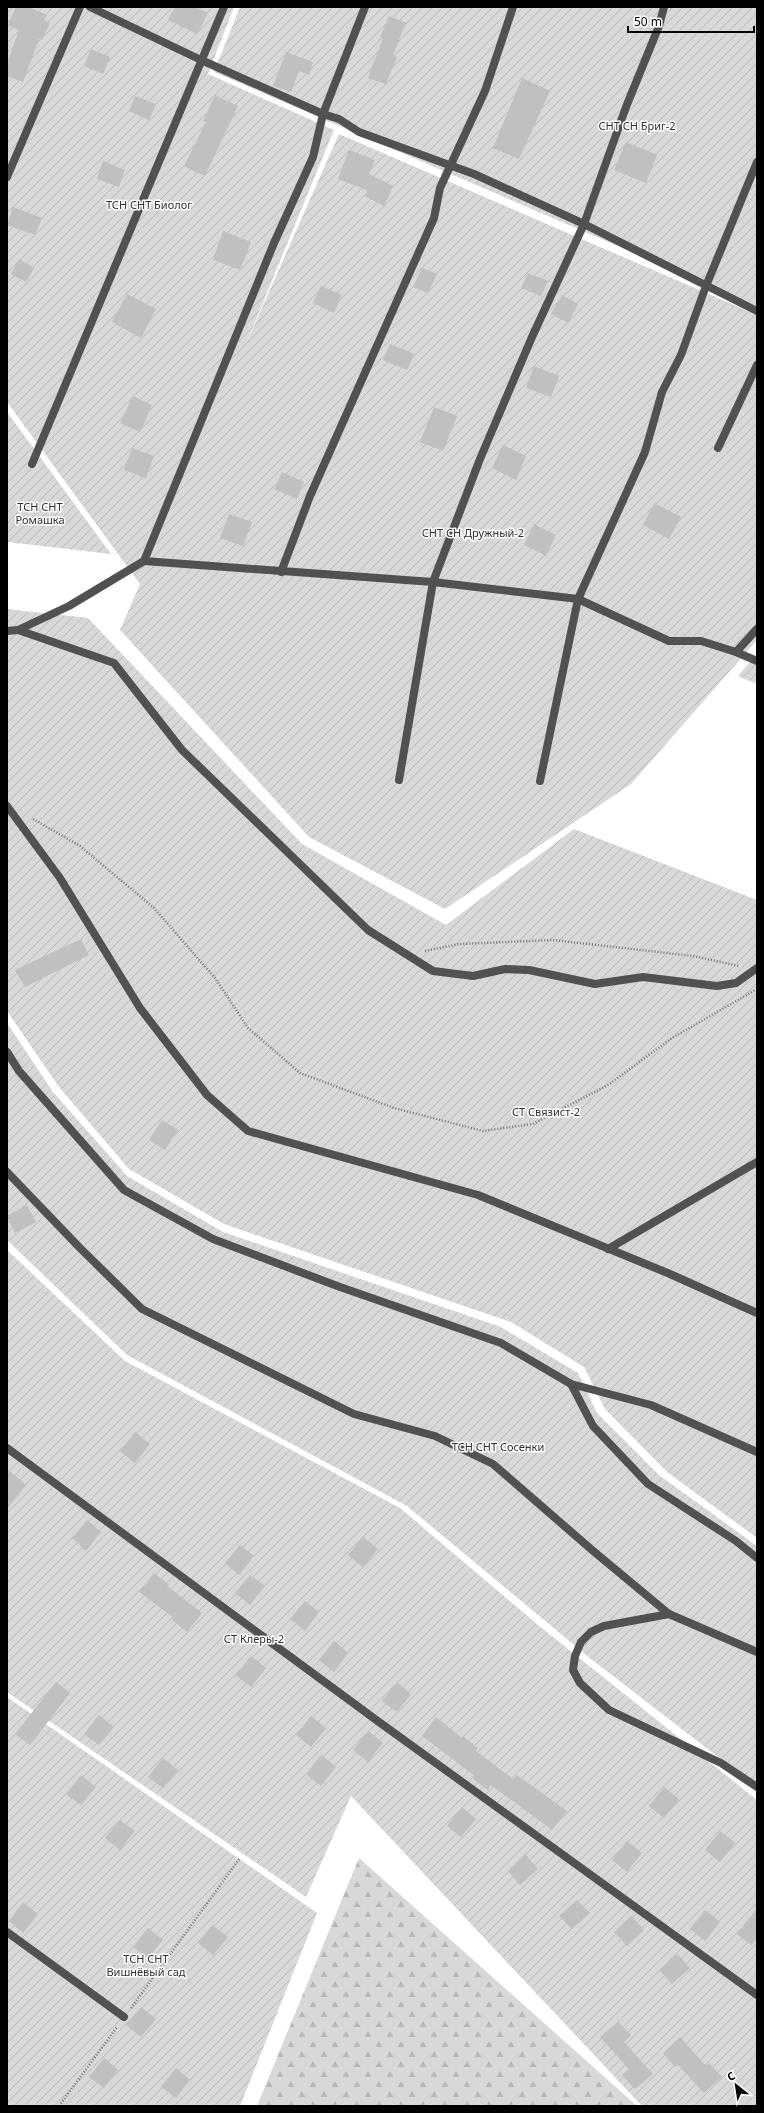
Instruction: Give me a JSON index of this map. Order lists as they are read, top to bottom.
{
  "parks": [
    "СНТ СН Бриг-2",
    "ТСН СНТ Биолог",
    "ТСН СНТ Ромашка",
    "СНТ СН Дружный-2",
    "СТ Связист-2",
    "ТСН СНТ Сосенки",
    "СТ Клеры-2",
    "ТСН СНТ Вишнёвый сад"
  ],
  "scale_bar": "50 m",
  "north": "top left"
}
